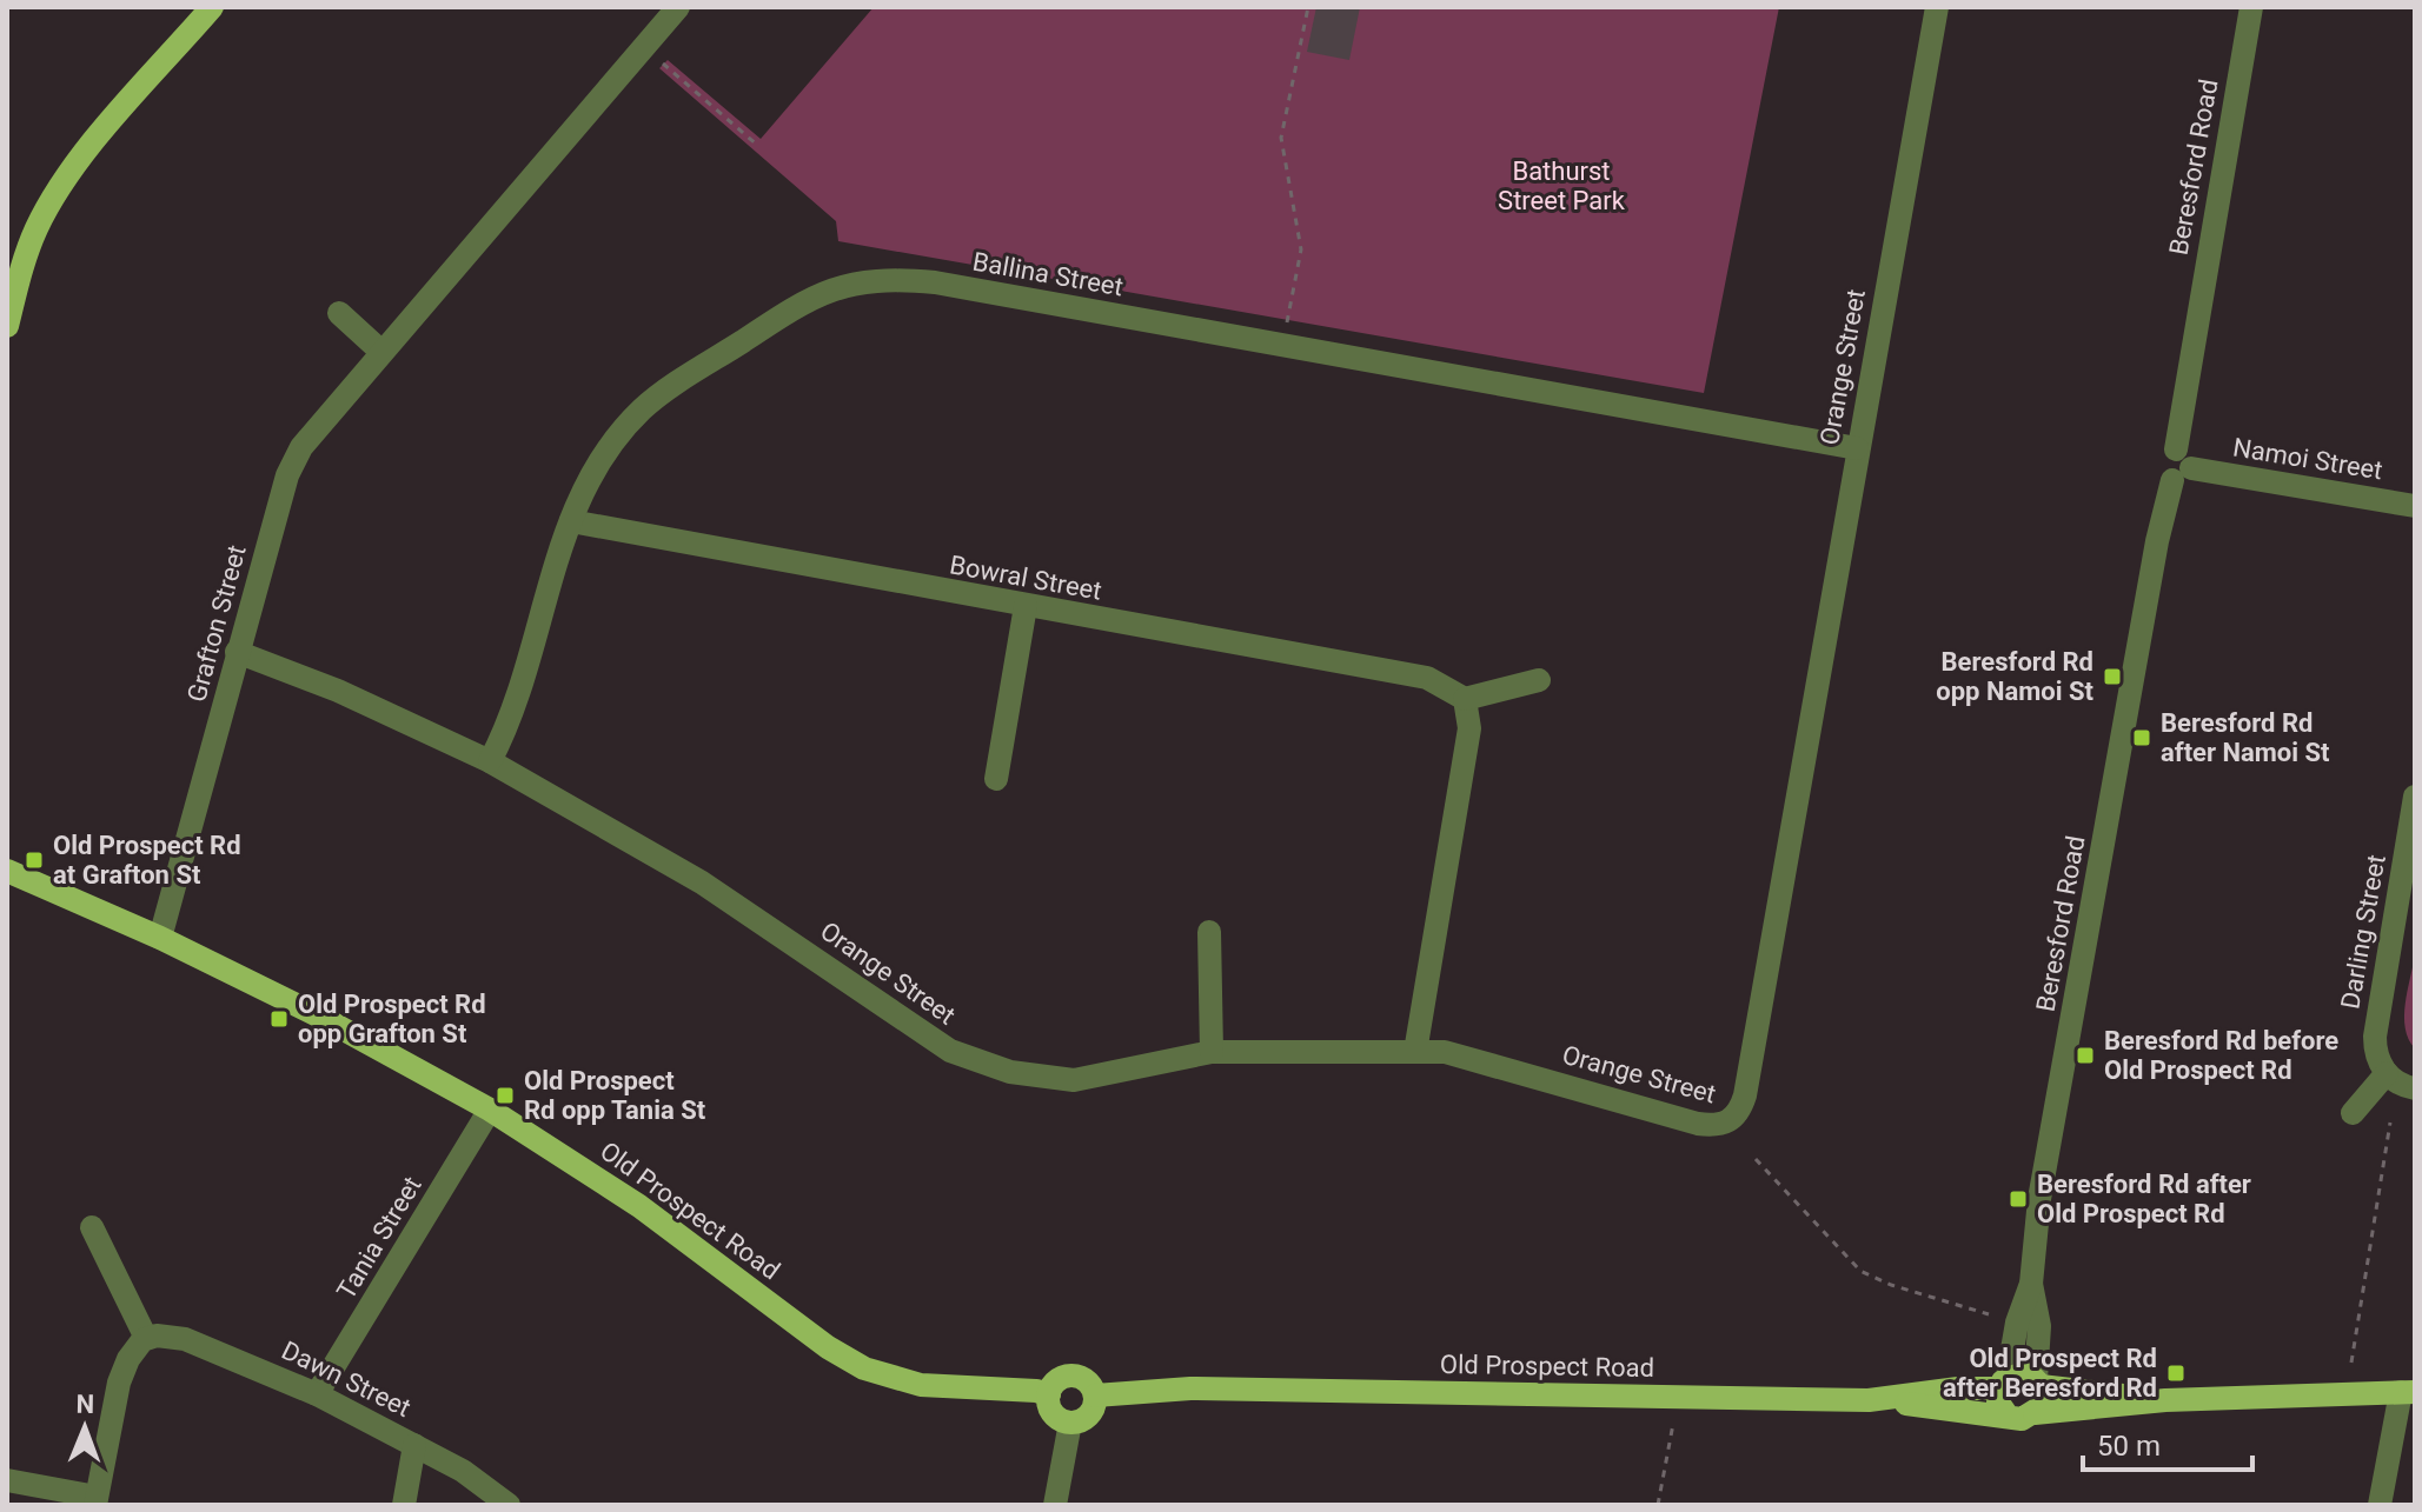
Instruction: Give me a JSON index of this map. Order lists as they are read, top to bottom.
{
  "streets": {
    "main road": ["Old Prospect Road"],
    "street": [
      "Beresford Road",
      "Ballina Street",
      "Orange Street",
      "Namoi Street",
      "Bowral Street",
      "Grafton Street",
      "Darling Street",
      "Tania Street",
      "Dawn Street"
    ]
  },
  "crossings": [
    ["Beresford Road", "Namoi Street"],
    ["Beresford Road", "Old Prospect Road"],
    ["Ballina Street", "Orange Street"],
    ["Ballina Street", "Bowral Street"],
    ["Orange Street", "Grafton Street"],
    ["Grafton Street", "Old Prospect Road"],
    ["Old Prospect Road", "Tania Street"],
    ["Tania Street", "Dawn Street"]
  ],
  "parks": ["Bathurst Street Park"],
  "places": {
    "transit": [
      "Beresford Rd opp Namoi St",
      "Beresford Rd after Namoi St",
      "Old Prospect Rd at Grafton St",
      "Old Prospect Rd opp Grafton St",
      "Beresford Rd before Old Prospect Rd",
      "Old Prospect Rd opp Tania St",
      "Beresford Rd after Old Prospect Rd",
      "Old Prospect Rd after Beresford Rd"
    ]
  },
  "scale_bar": "50 m",
  "north": "top"
}
